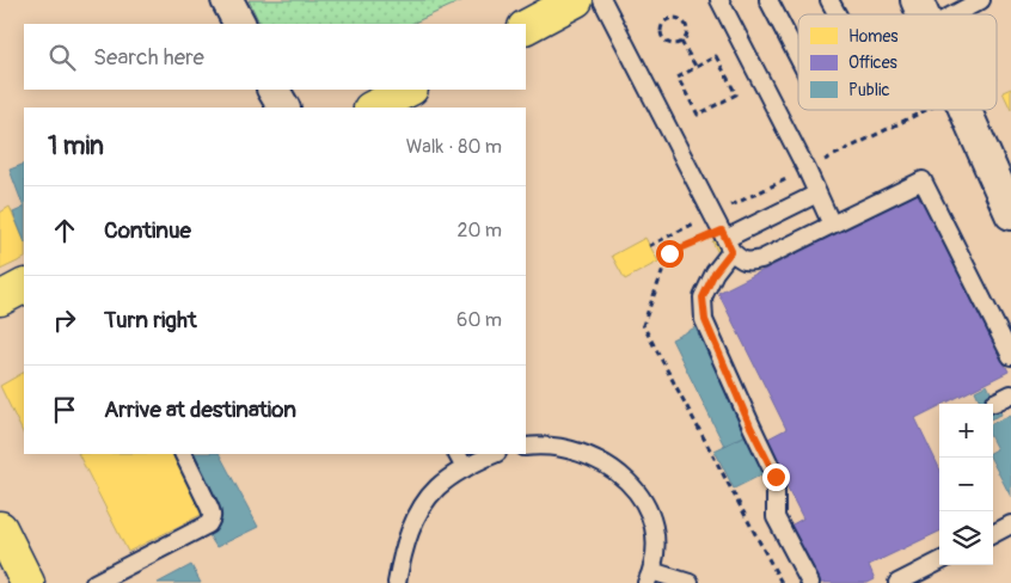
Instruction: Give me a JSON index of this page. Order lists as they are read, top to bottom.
{
  "legend": ["Homes", "Offices", "Public"],
  "page": {
    "search": "Search here",
    "heading": ["1 min", "Walk · 80 m"],
    "list": [
      ["Continue", "20 m"],
      ["Turn right", "60 m"],
      "Arrive at destination"
    ],
    "map_buttons": ["+", "−"]
  }
}
